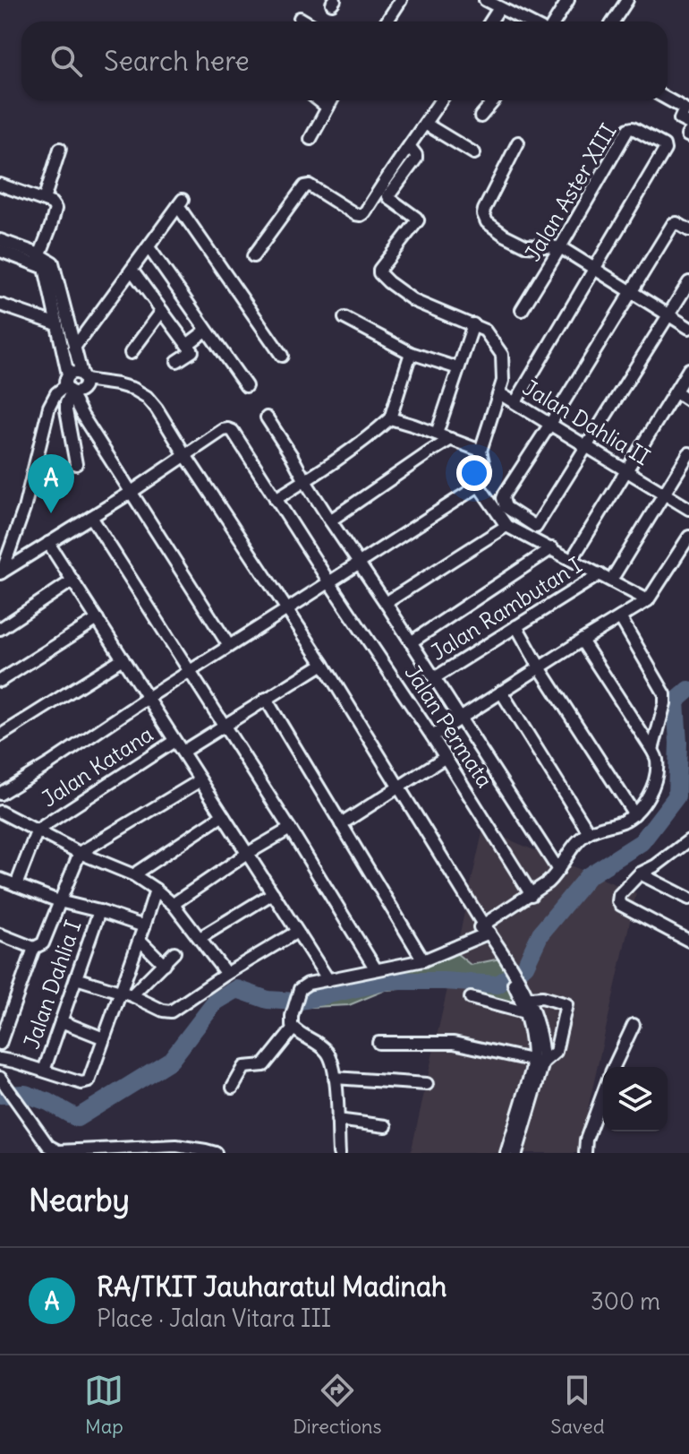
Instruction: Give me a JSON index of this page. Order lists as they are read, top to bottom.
{
  "streets": {
    "street": [
      "Jalan Aster XIII",
      "Jalan Dahlia II",
      "Jalan Rambutan I",
      "Jalan Permata",
      "Jalan Katana",
      "Jalan Dahlia I"
    ]
  },
  "page": {
    "search": "Search here",
    "pins": "A",
    "heading": "Nearby",
    "list": [
      {
        "mark": "A",
        "name": "RA/TKIT Jauharatul Madinah",
        "note": "Place · Jalan Vitara III",
        "value": "300 m"
      }
    ],
    "nav": ["Map", "Directions", "Saved"]
  }
}
